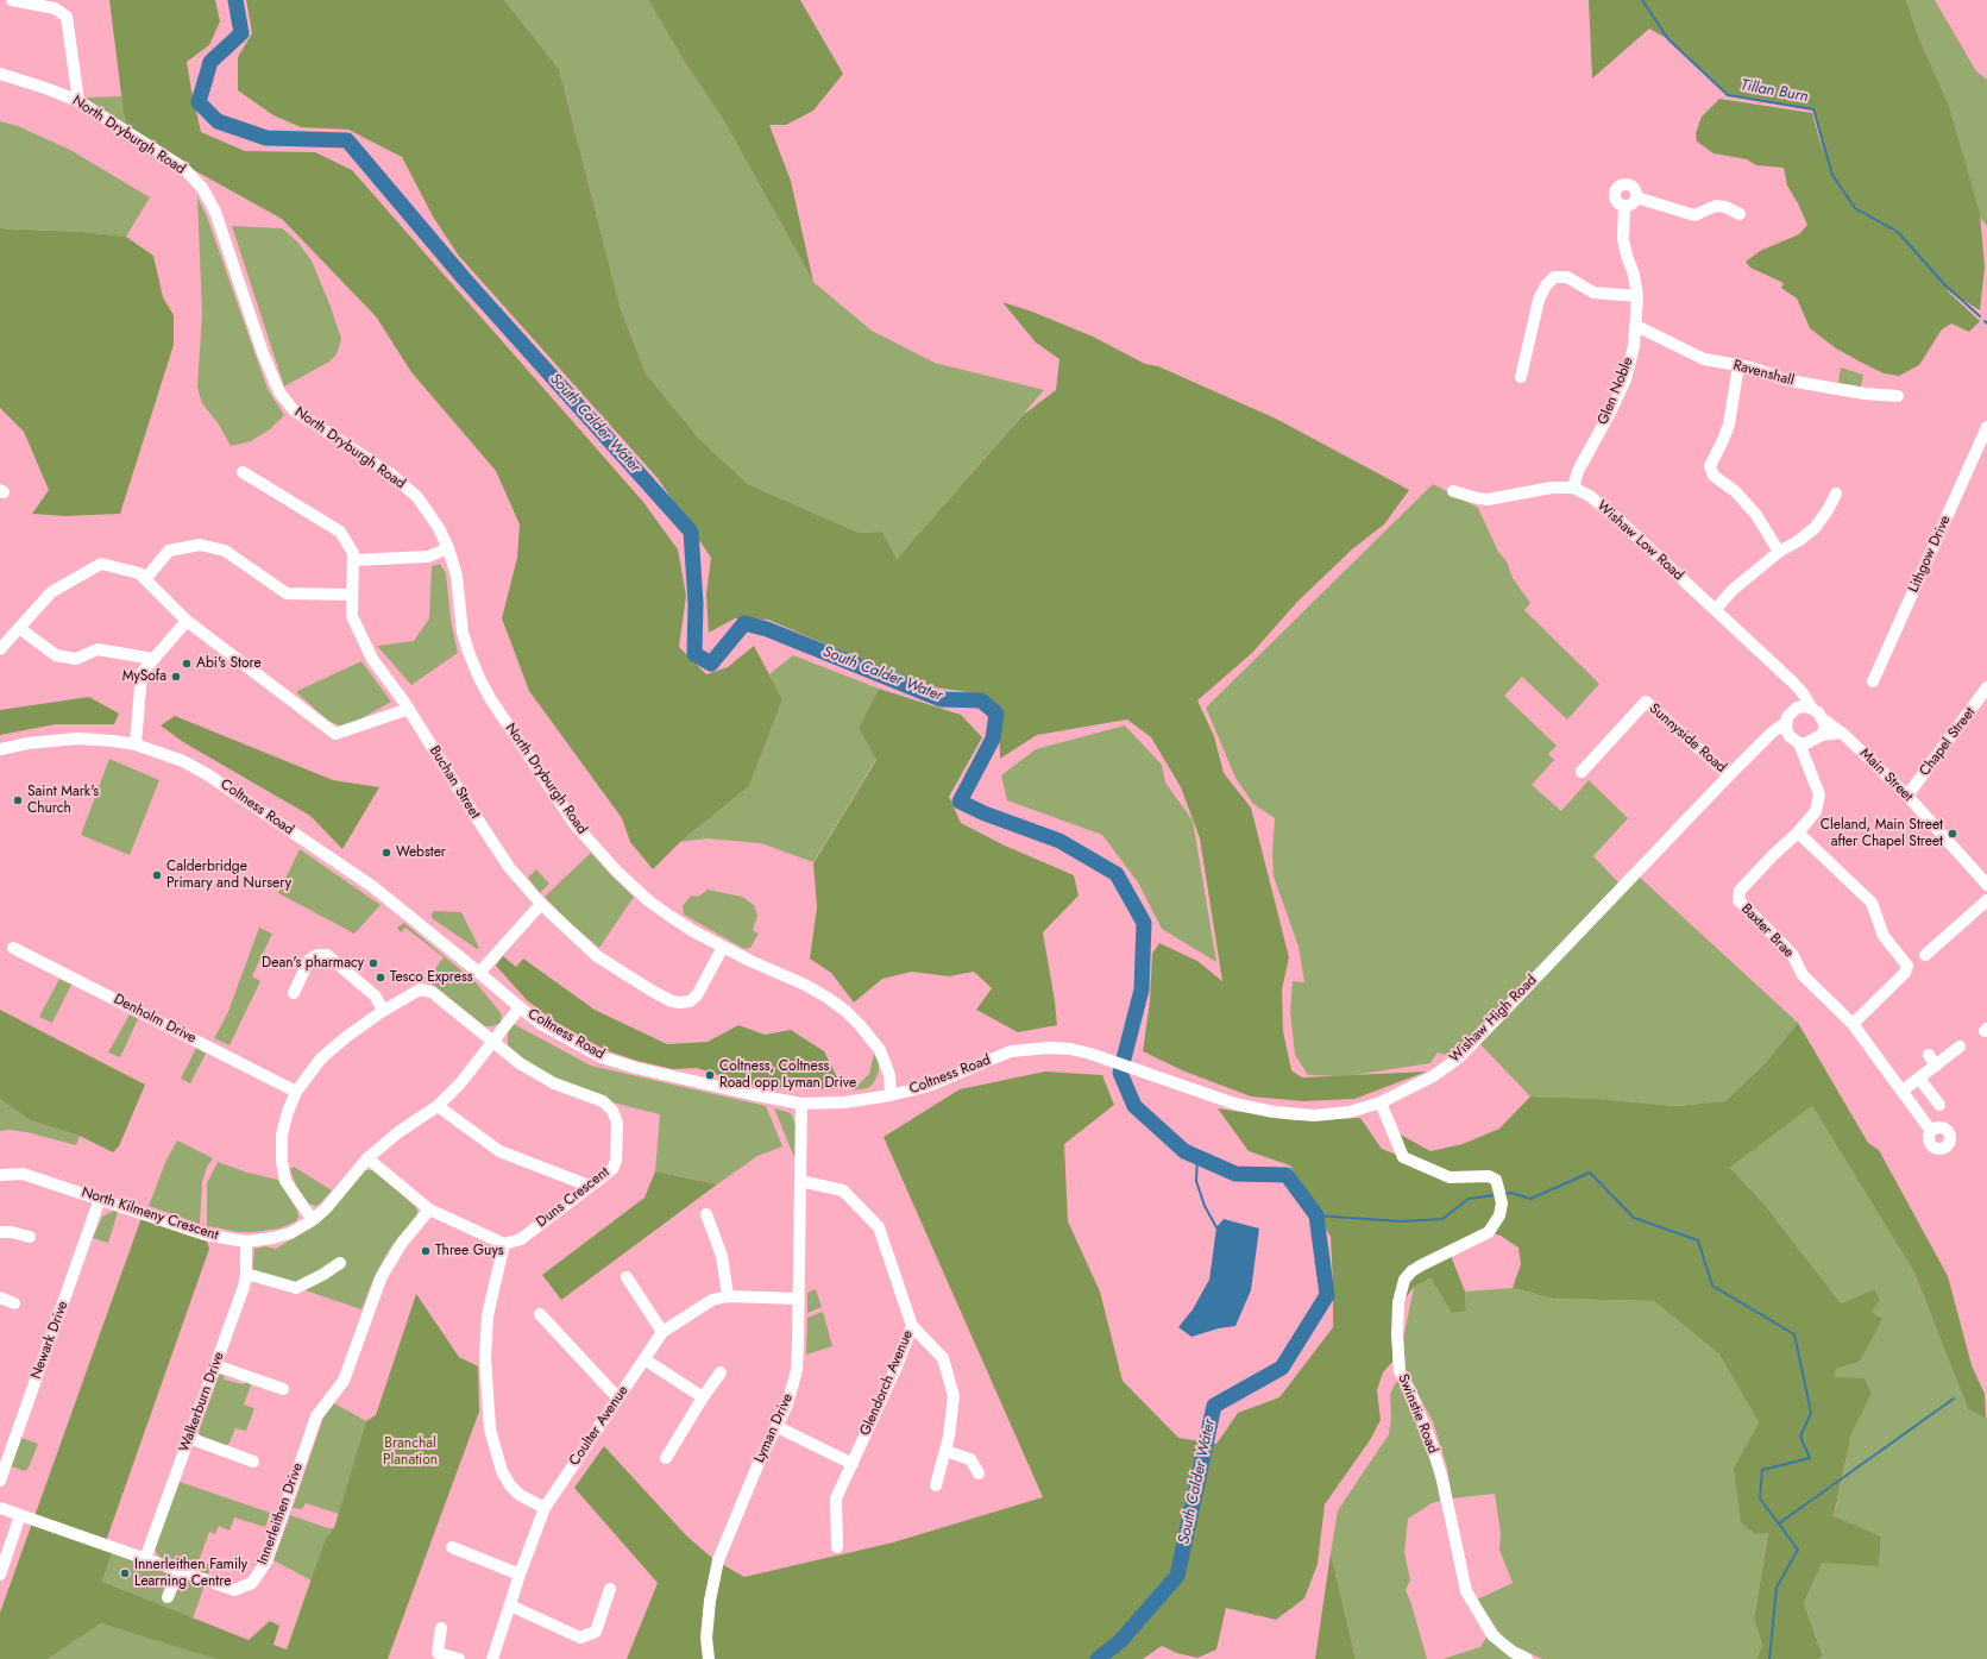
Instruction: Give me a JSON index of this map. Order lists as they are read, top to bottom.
{
  "streets": {
    "street": [
      "North Dryburgh Road",
      "Ravenshall",
      "Glen Noble",
      "Wishaw Low Road",
      "Lithgow Drive",
      "Sunnyside Road",
      "Chapel Street",
      "Main Street",
      "Buchan Street",
      "Coltness Road",
      "Baxter Brae",
      "Denholm Drive",
      "Wishaw High Road",
      "Duns Crescent",
      "North Kilmeny Crescent",
      "Newark Drive",
      "Glendorch Avenue",
      "Walkerburn Drive",
      "Swinstie Road",
      "Coulter Avenue",
      "Lyman Drive",
      "Innerleithen Drive"
    ]
  },
  "crossings": [
    ["North Dryburgh Road", "Buchan Street"],
    ["North Dryburgh Road", "Coltness Road"],
    ["Ravenshall", "Glen Noble"],
    ["Glen Noble", "Wishaw Low Road"],
    ["Wishaw Low Road", "Main Street"],
    ["Wishaw Low Road", "Baxter Brae"],
    ["Wishaw Low Road", "Wishaw High Road"],
    ["Sunnyside Road", "Wishaw High Road"],
    ["Chapel Street", "Main Street"],
    ["Main Street", "Baxter Brae"],
    ["Main Street", "Wishaw High Road"],
    ["Coltness Road", "Wishaw High Road"],
    ["Coltness Road", "North Kilmeny Crescent"],
    ["Coltness Road", "Lyman Drive"],
    ["Baxter Brae", "Wishaw High Road"],
    ["Denholm Drive", "Duns Crescent"],
    ["Wishaw High Road", "Swinstie Road"],
    ["Duns Crescent", "North Kilmeny Crescent"],
    ["North Kilmeny Crescent", "Newark Drive"],
    ["North Kilmeny Crescent", "Walkerburn Drive"],
    ["Glendorch Avenue", "Lyman Drive"],
    ["Walkerburn Drive", "Innerleithen Drive"],
    ["Coulter Avenue", "Lyman Drive"]
  ],
  "water": ["Tillan Burn", "South Calder Water"],
  "parks": ["Branchal Planation"],
  "places": [
    "Abi's Store",
    "MySofa",
    "Saint Mark's Church",
    "Cleland, Main Street after Chapel Street",
    "Webster",
    "Calderbridge Primary and Nursery",
    "Dean's pharmacy",
    "Tesco Express",
    "Coltness, Coltness Road opp Lyman Drive",
    "Three Guys",
    "Innerleithen Family Learning Centre"
  ]
}
